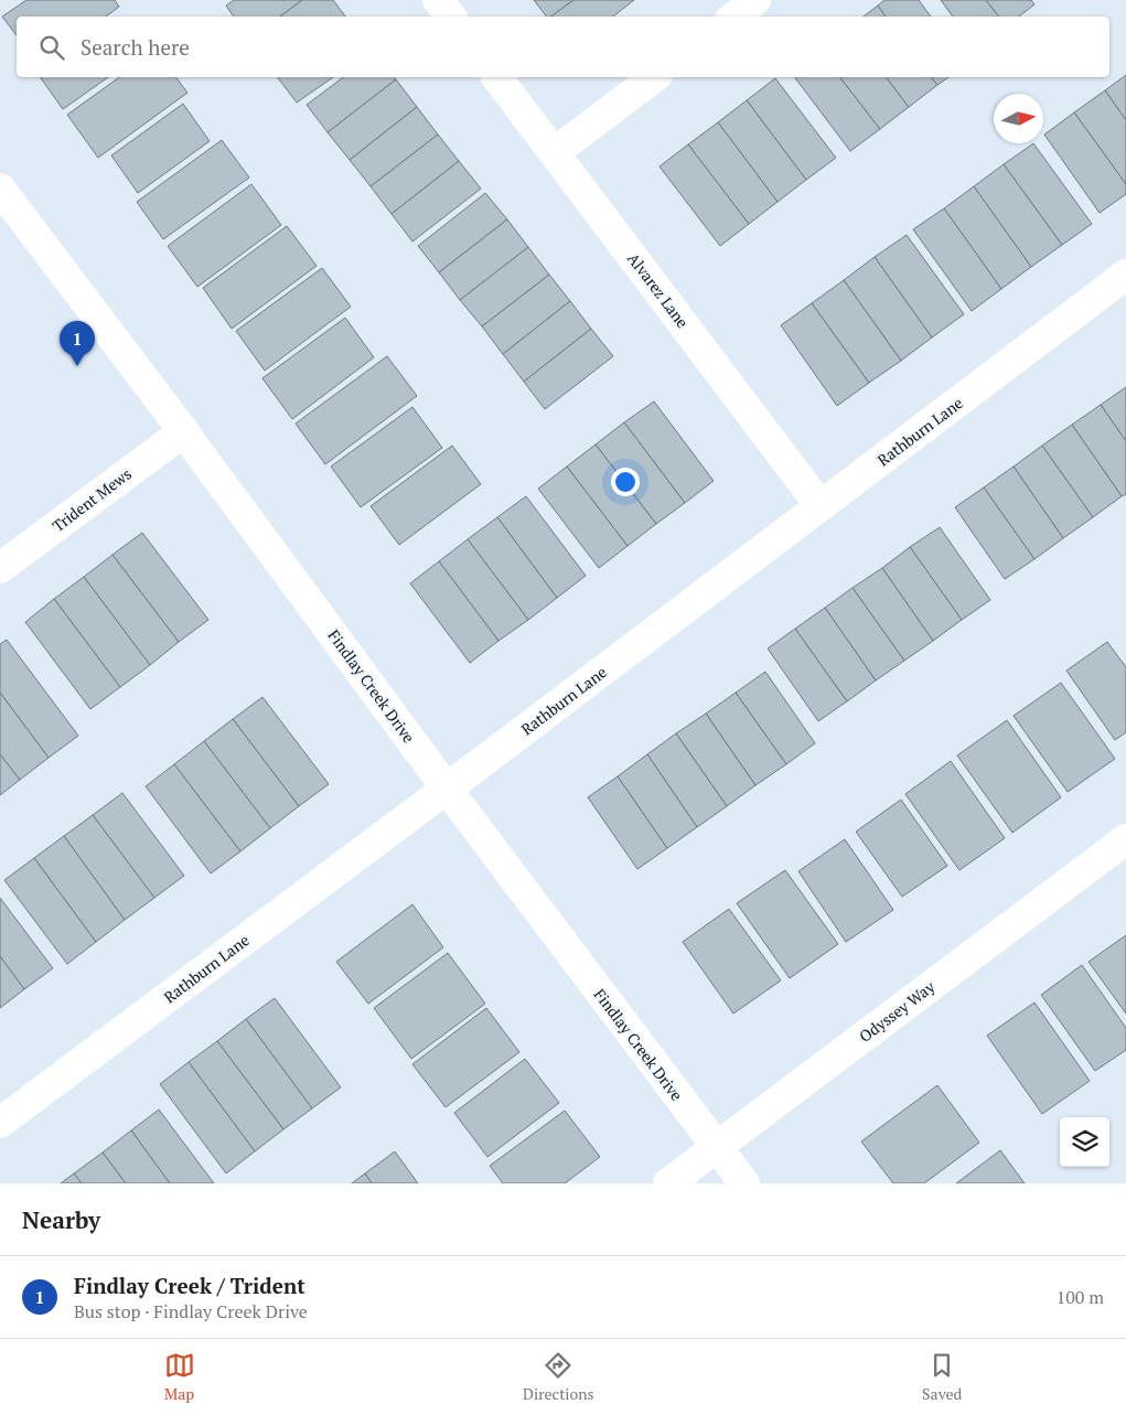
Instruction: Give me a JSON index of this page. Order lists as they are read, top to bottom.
{
  "streets": {
    "street": [
      "Alvarez Lane",
      "Rathburn Lane",
      "Trident Mews",
      "Findlay Creek Drive",
      "Odyssey Way"
    ]
  },
  "crossings": [
    ["Alvarez Lane", "Rathburn Lane"],
    ["Rathburn Lane", "Findlay Creek Drive"],
    ["Trident Mews", "Findlay Creek Drive"],
    ["Findlay Creek Drive", "Odyssey Way"]
  ],
  "north": "right",
  "page": {
    "search": "Search here",
    "pins": "1",
    "heading": "Nearby",
    "list": [
      {
        "mark": "1",
        "name": "Findlay Creek / Trident",
        "note": "Bus stop · Findlay Creek Drive",
        "value": "100 m"
      }
    ],
    "nav": ["Map", "Directions", "Saved"]
  }
}
